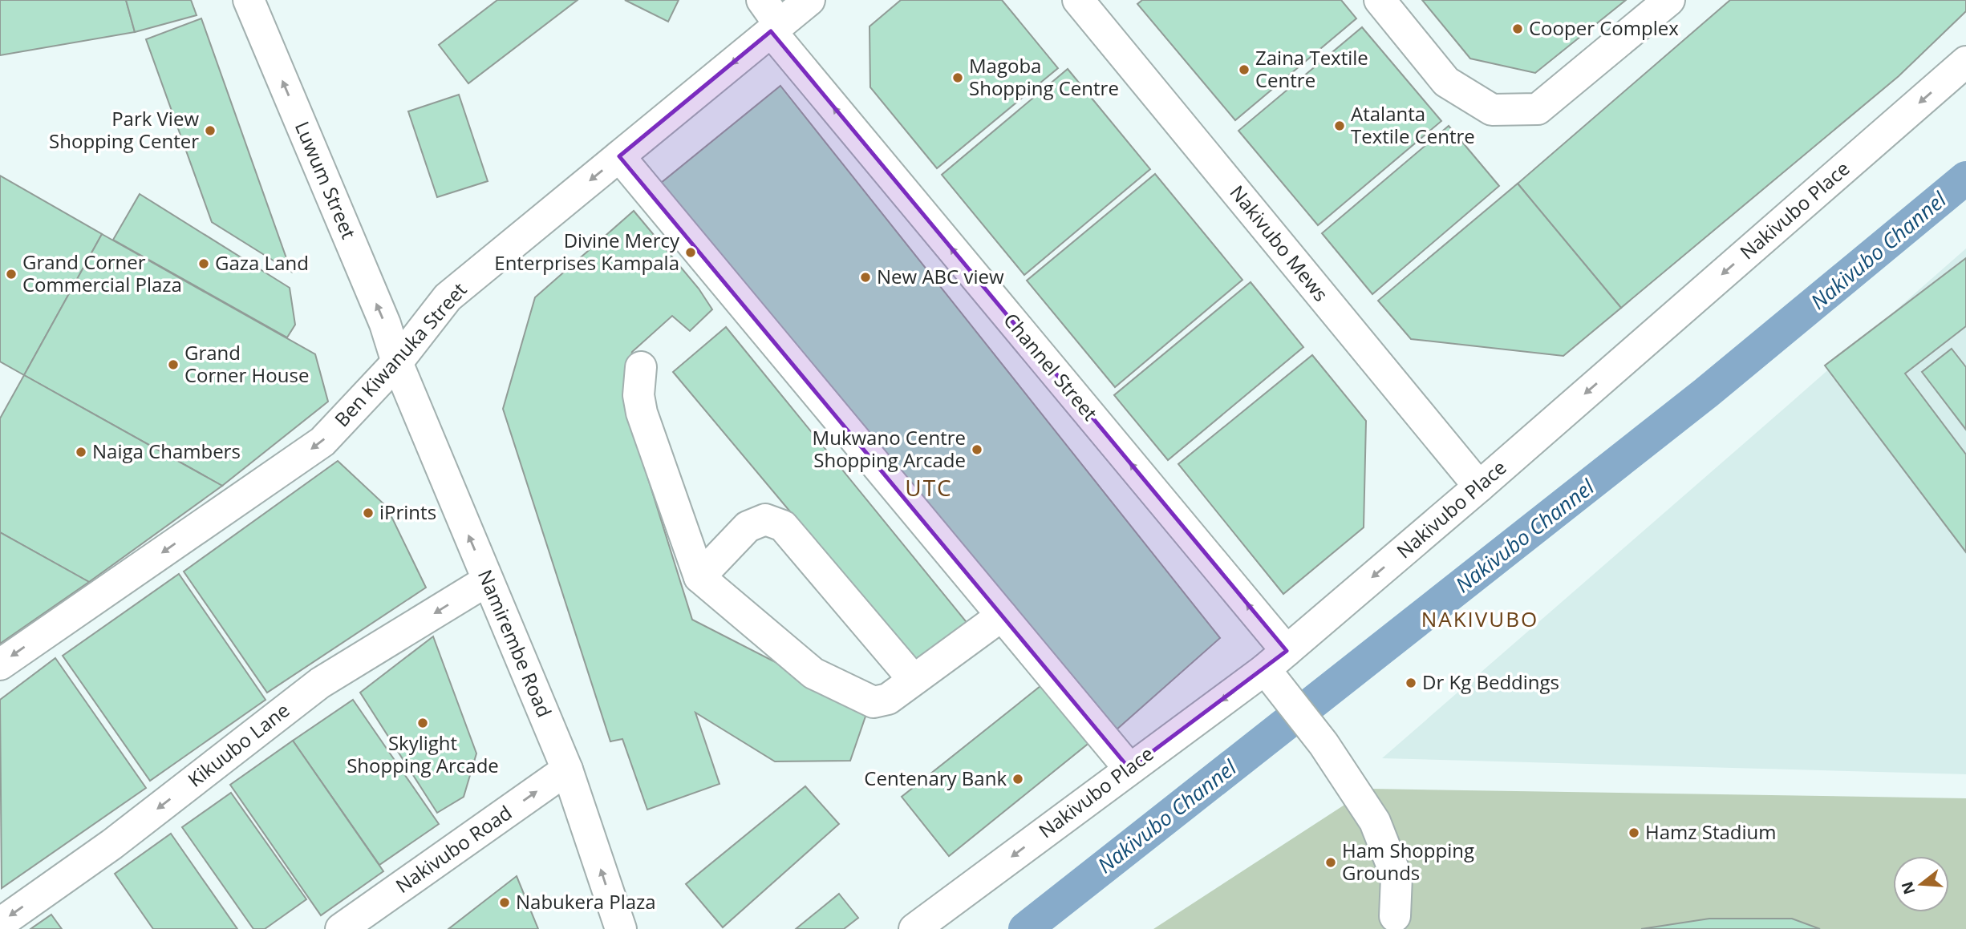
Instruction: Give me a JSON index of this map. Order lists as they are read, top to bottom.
{
  "streets": {
    "main road": [
      "Luwum Street",
      "Nakivubo Place",
      "Nakivubo Mews",
      "Ben Kiwanuka Street",
      "Channel Street",
      "Namirembe Road",
      "Kikuubo Lane",
      "Nakivubo Road"
    ]
  },
  "crossings": [
    ["Luwum Street", "Ben Kiwanuka Street"],
    ["Luwum Street", "Namirembe Road"],
    ["Nakivubo Place", "Nakivubo Mews"],
    ["Nakivubo Place", "Channel Street"],
    ["Ben Kiwanuka Street", "Channel Street"],
    ["Ben Kiwanuka Street", "Namirembe Road"],
    ["Namirembe Road", "Kikuubo Lane"],
    ["Namirembe Road", "Nakivubo Road"]
  ],
  "one_way": [
    "Luwum Street",
    "Nakivubo Place",
    "Ben Kiwanuka Street",
    "Kikuubo Lane",
    "Nakivubo Road"
  ],
  "districts": ["UTC", "NAKIVUBO"],
  "water": ["Nakivubo Channel"],
  "places": [
    "Cooper Complex",
    "Zaina Textile Centre",
    "Magoba Shopping Centre",
    "Atalanta Textile Centre",
    "Park View Shopping Center",
    "Divine Mercy Enterprises Kampala",
    "Gaza Land",
    "Grand Corner Commercial Plaza",
    "New ABC view",
    "Grand Corner House",
    "Mukwano Centre Shopping Arcade",
    "Naiga Chambers",
    "iPrints",
    "Dr Kg Beddings",
    "Skylight Shopping Arcade",
    "Centenary Bank",
    "Hamz Stadium",
    "Ham Shopping Grounds",
    "Nabukera Plaza"
  ],
  "north": "left"
}
